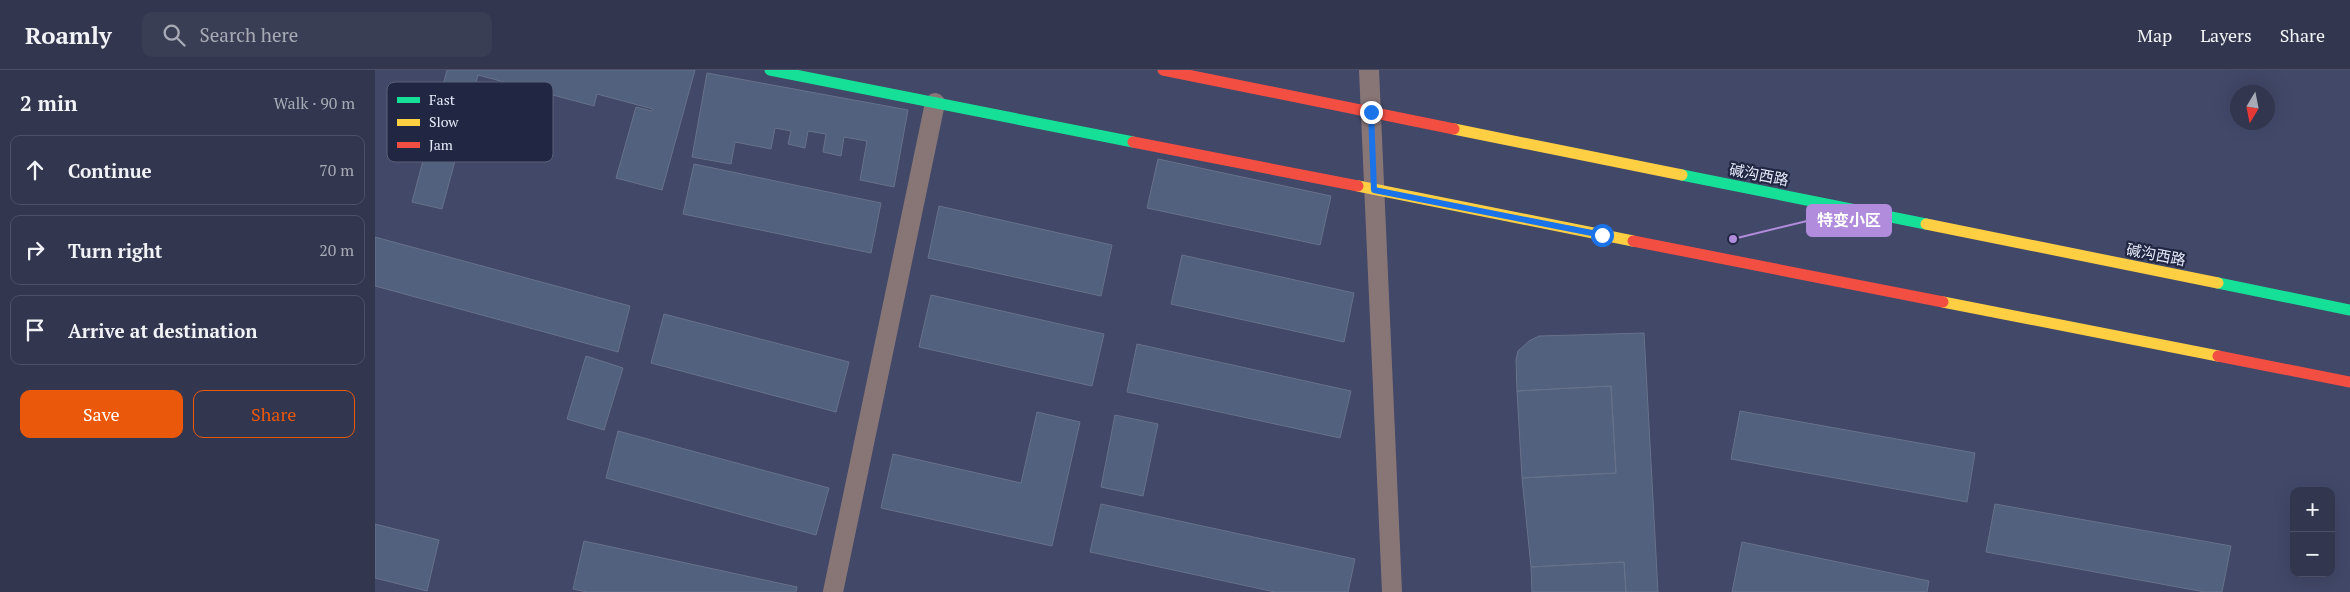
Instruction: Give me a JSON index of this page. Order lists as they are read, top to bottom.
{
  "streets": {
    "street": ["碱沟西路"]
  },
  "places": ["特变小区"],
  "legend": ["Fast", "Slow", "Jam"],
  "north": "bottom",
  "page": {
    "header": "Roamly",
    "search": "Search here",
    "nav": ["Map", "Layers", "Share"],
    "heading": ["2 min", "Walk · 90 m"],
    "list": [
      ["Continue", "70 m"],
      ["Turn right", "20 m"],
      "Arrive at destination"
    ],
    "buttons": ["Save", "Share"],
    "map_buttons": ["+", "−"]
  }
}
